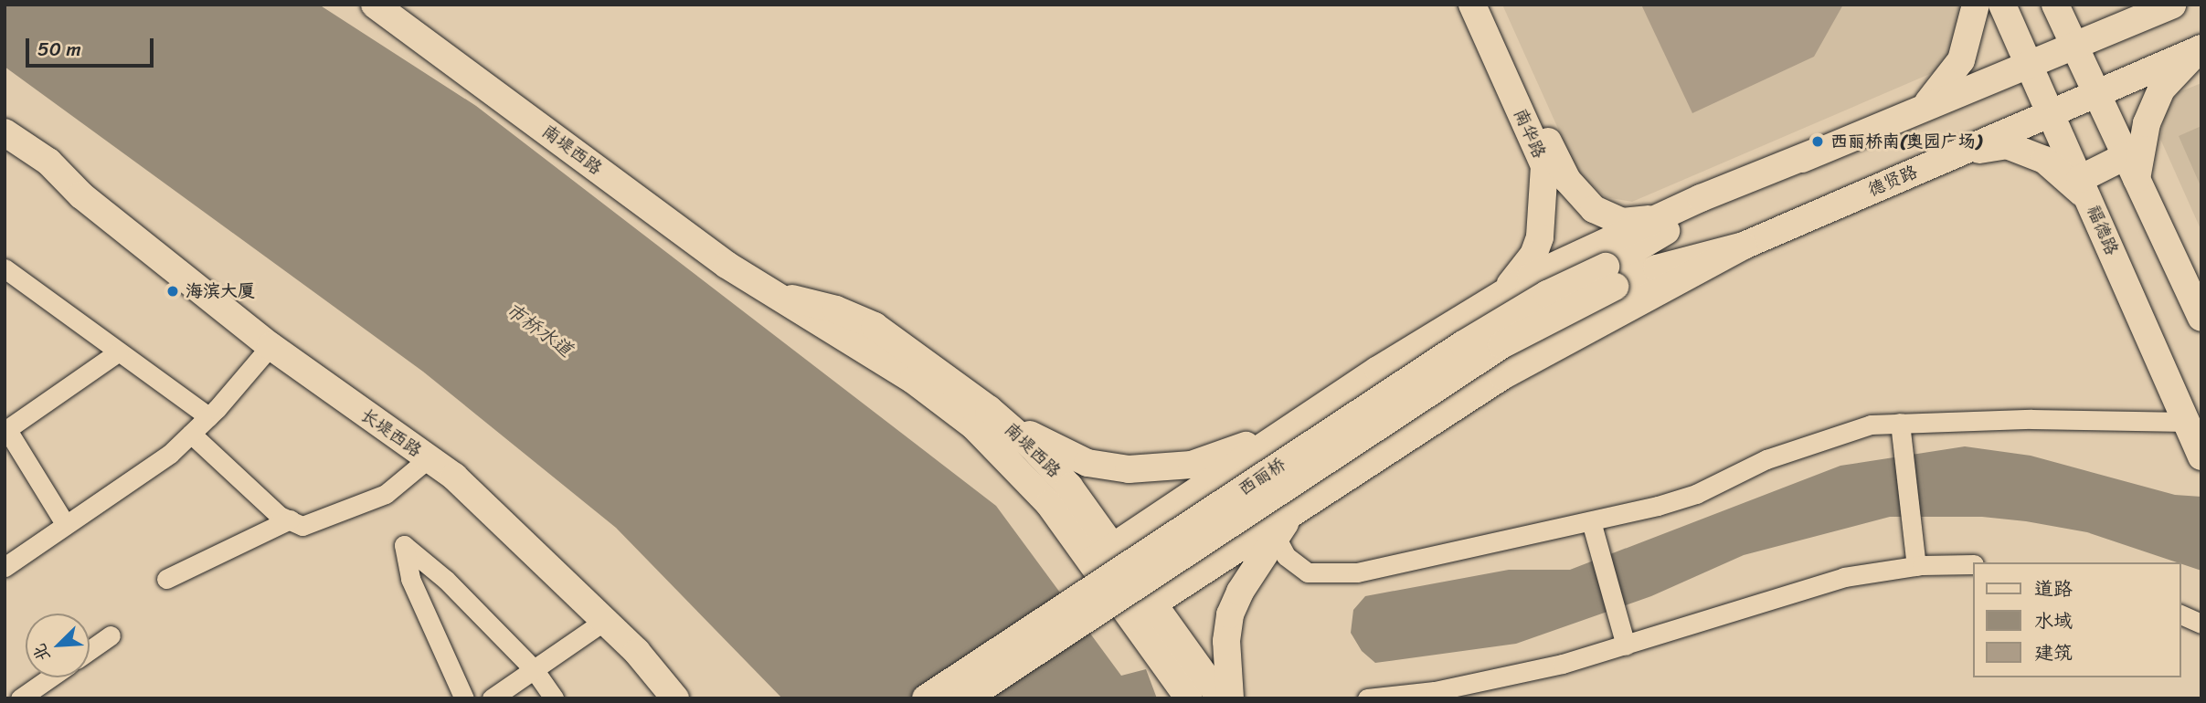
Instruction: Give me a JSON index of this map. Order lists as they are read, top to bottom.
{
  "streets": {
    "main road": [
      "南华路",
      "南堤西路",
      "德贤路",
      "福德路",
      "长堤西路",
      "西丽桥"
    ]
  },
  "crossings": [
    ["德贤路", "福德路"],
    ["德贤路", "西丽桥"]
  ],
  "water": ["市桥水道"],
  "places": ["西丽桥南(奥园广场)", "海滨大厦"],
  "legend": ["道路", "水域", "建筑"],
  "scale_bar": "50 m",
  "north": "bottom left"
}
